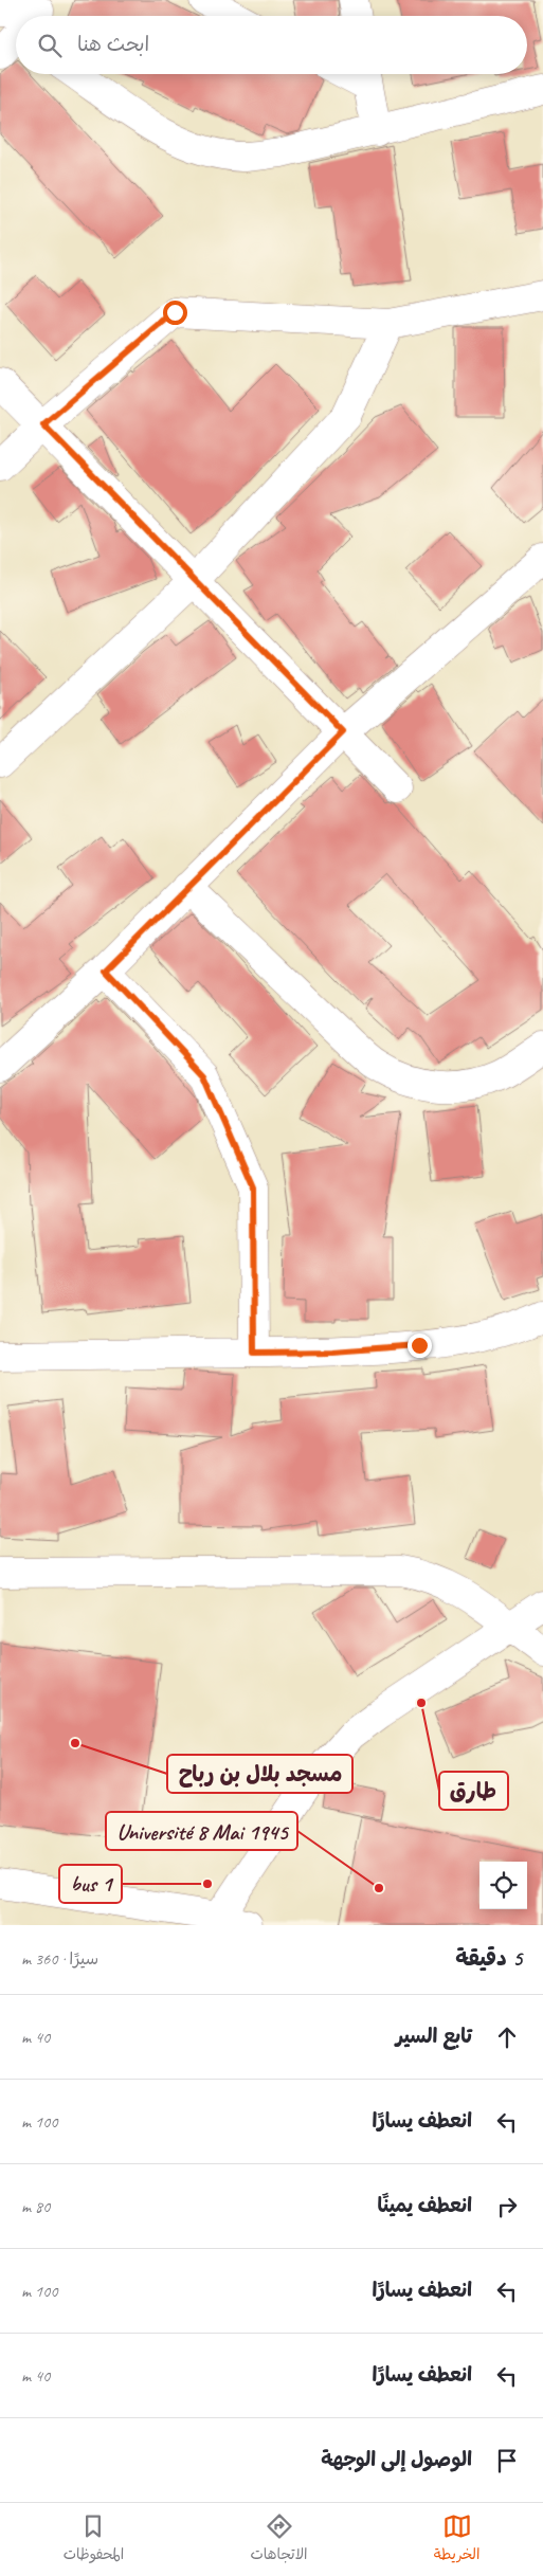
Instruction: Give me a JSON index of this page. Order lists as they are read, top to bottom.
{
  "places": [
    "طارق",
    "مسجد بلال بن رباح",
    "bus 1",
    "Université 8 Mai 1945"
  ],
  "page": {
    "search": "ابحث هنا",
    "heading": ["5 دقيقة", "سيرًا · 360 m"],
    "list": [
      ["تابع السير", "40 m"],
      ["انعطف يسارًا", "100 m"],
      ["انعطف يمينًا", "80 m"],
      ["انعطف يسارًا", "100 m"],
      ["انعطف يسارًا", "40 m"],
      "الوصول إلى الوجهة"
    ],
    "nav": ["الخريطة", "الاتجاهات", "المحفوظات"]
  }
}
